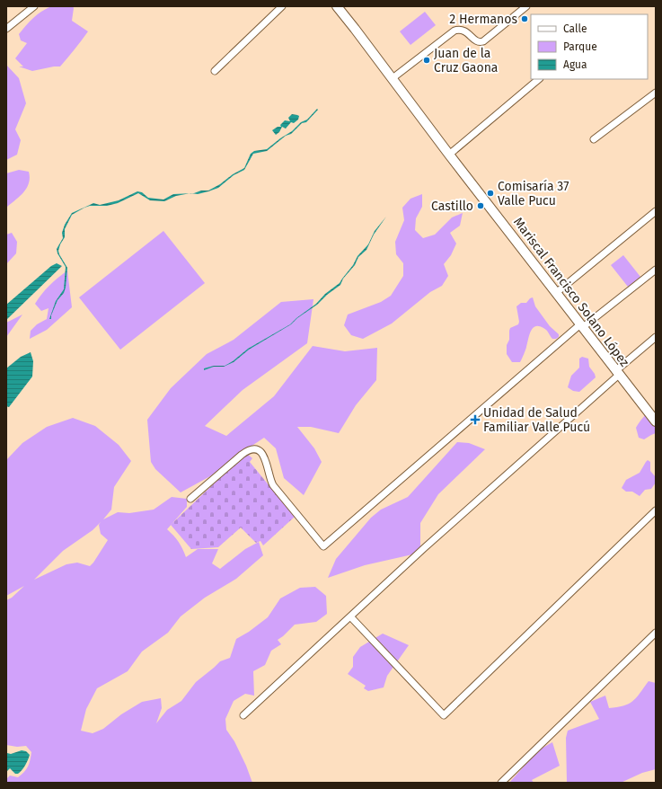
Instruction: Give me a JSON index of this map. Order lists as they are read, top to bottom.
{
  "streets": {
    "main road": ["Mariscal Francisco Solano López"]
  },
  "places": {
    "other": [
      "2 Hermanos",
      "Juan de la Cruz Gaona",
      "Comisaría 37 Valle Pucu",
      "Castillo"
    ],
    "health": ["Unidad de Salud Familiar Valle Pucú"]
  },
  "legend": ["Calle", "Parque", "Agua"]
}
